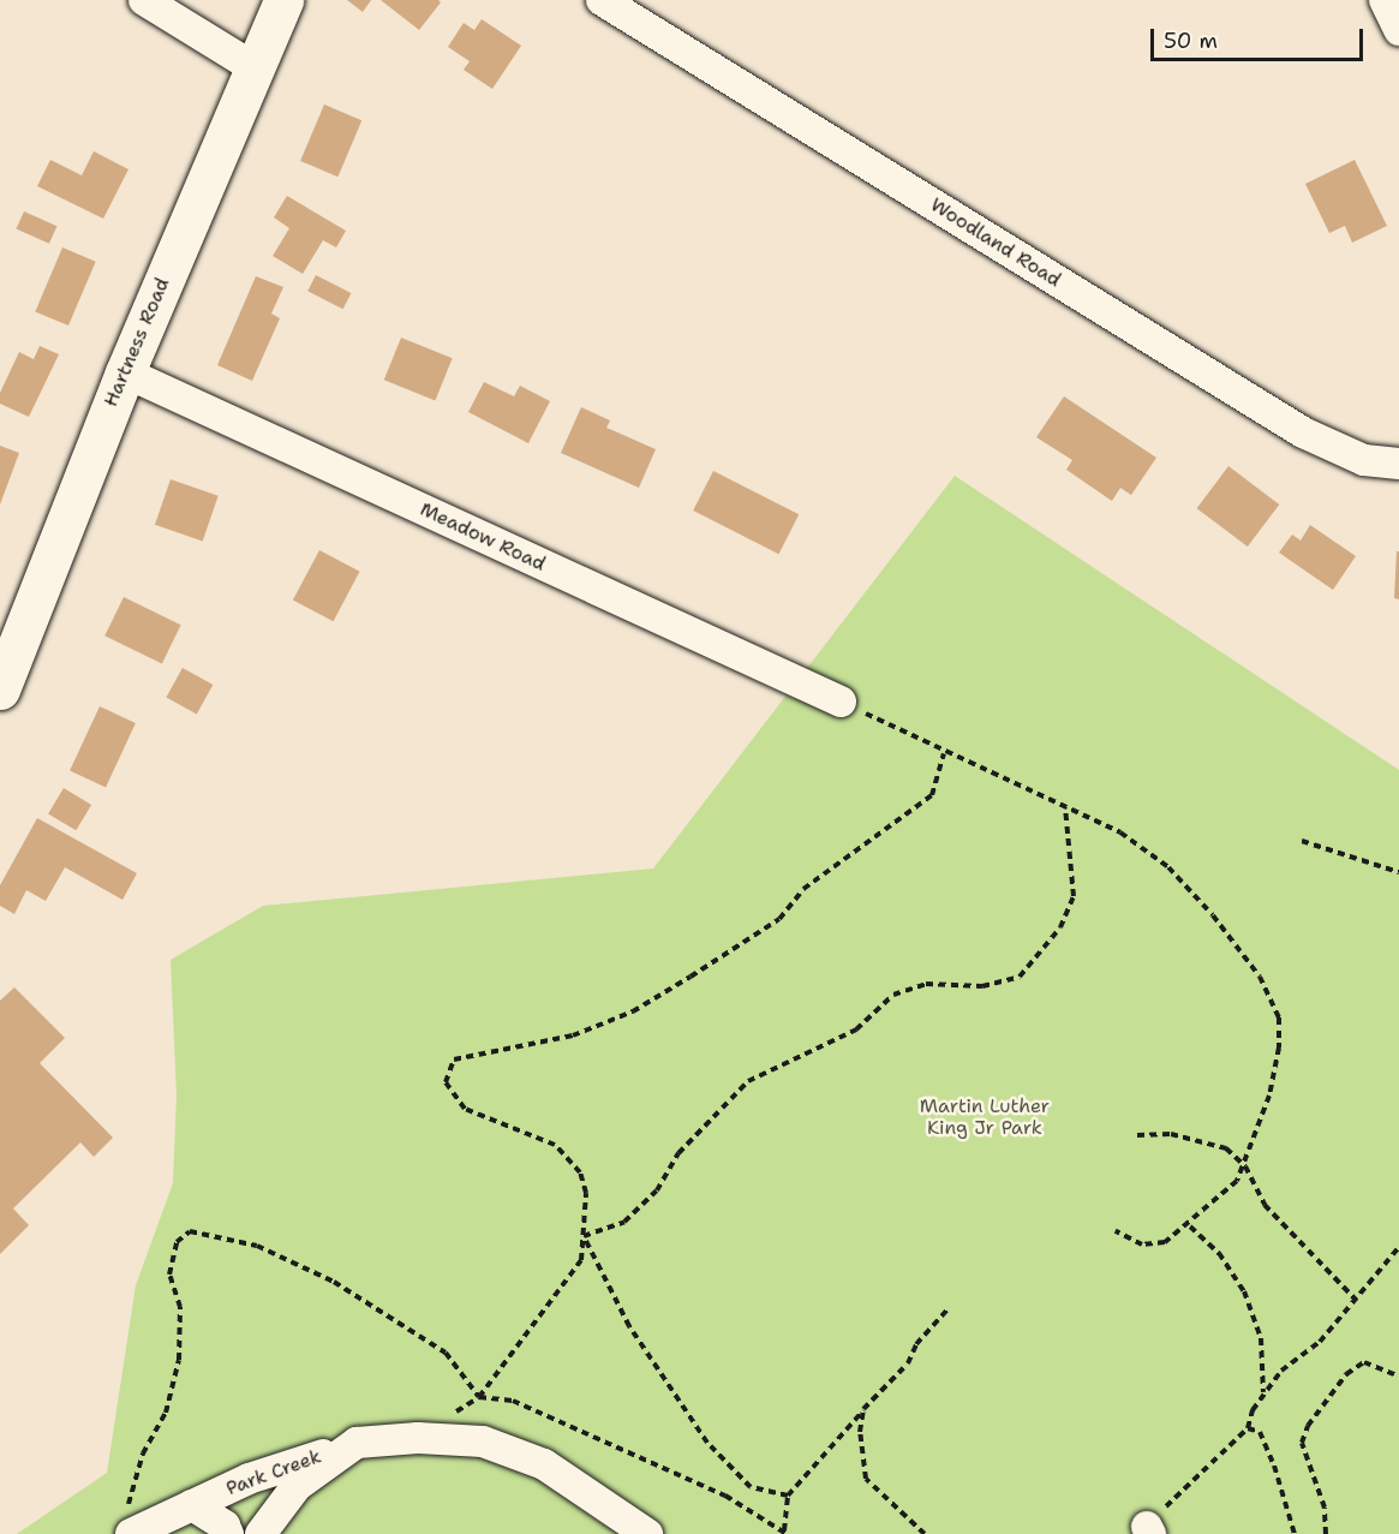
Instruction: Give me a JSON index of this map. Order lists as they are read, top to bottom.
{
  "streets": {
    "main road": ["Hartness Road"],
    "street": ["Woodland Road", "Meadow Road", "Park Creek"]
  },
  "crossings": [
    ["Hartness Road", "Meadow Road"]
  ],
  "parks": ["Martin Luther King Jr Park"],
  "scale_bar": "50 m"
}
